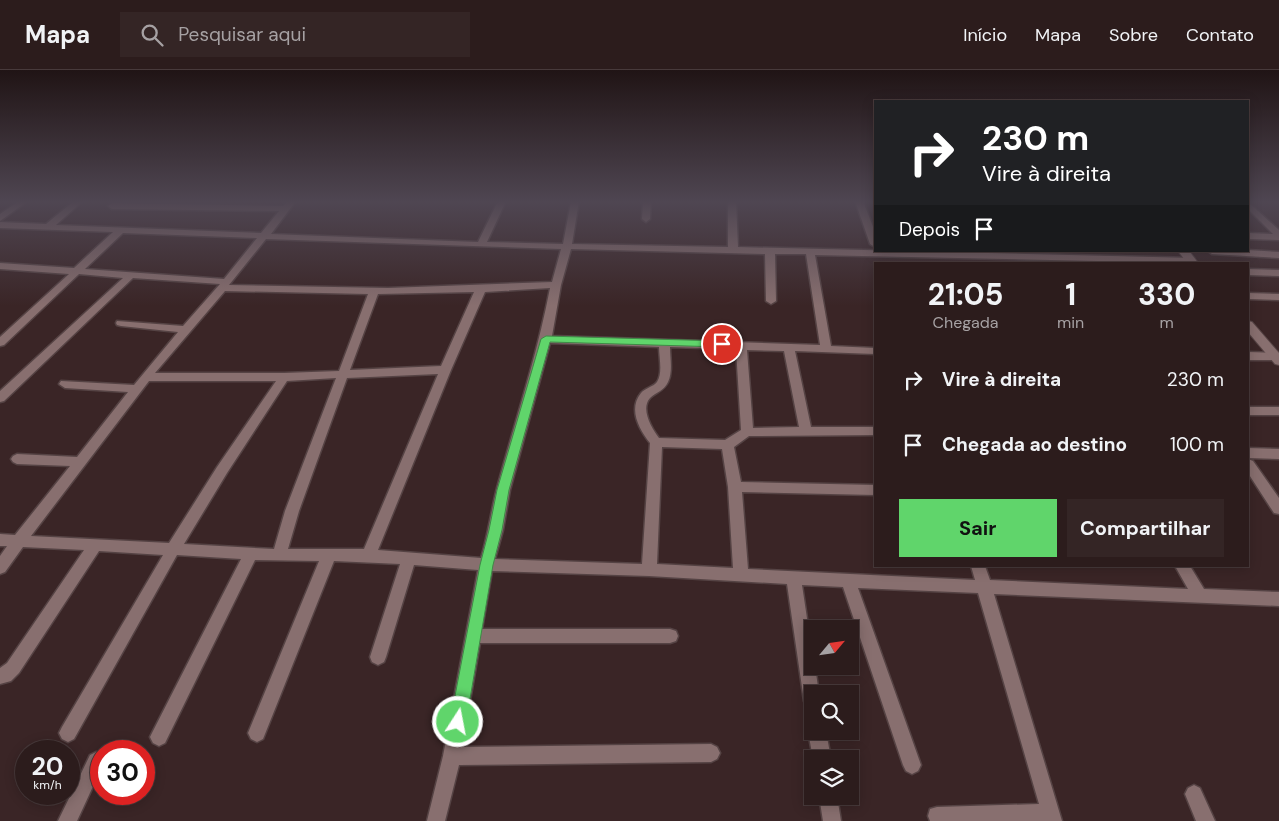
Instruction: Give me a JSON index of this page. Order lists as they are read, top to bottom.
{
  "north": "top right",
  "page": {
    "header": "Mapa",
    "search": "Pesquisar aqui",
    "nav": [
      "Início",
      "Mapa",
      "Sobre",
      "Contato"
    ],
    "turn": ["230 m", "Vire à direita"],
    "then": "Depois",
    "eta": [
      "21:05",
      "Chegada",
      "1",
      "min",
      "330",
      "m"
    ],
    "list": [
      {
        "name": "Vire à direita",
        "value": "230 m"
      },
      {
        "name": "Chegada ao destino",
        "value": "100 m"
      }
    ],
    "buttons": ["Sair", "Compartilhar"],
    "speed": "20 km/h",
    "limit": "30"
  }
}
